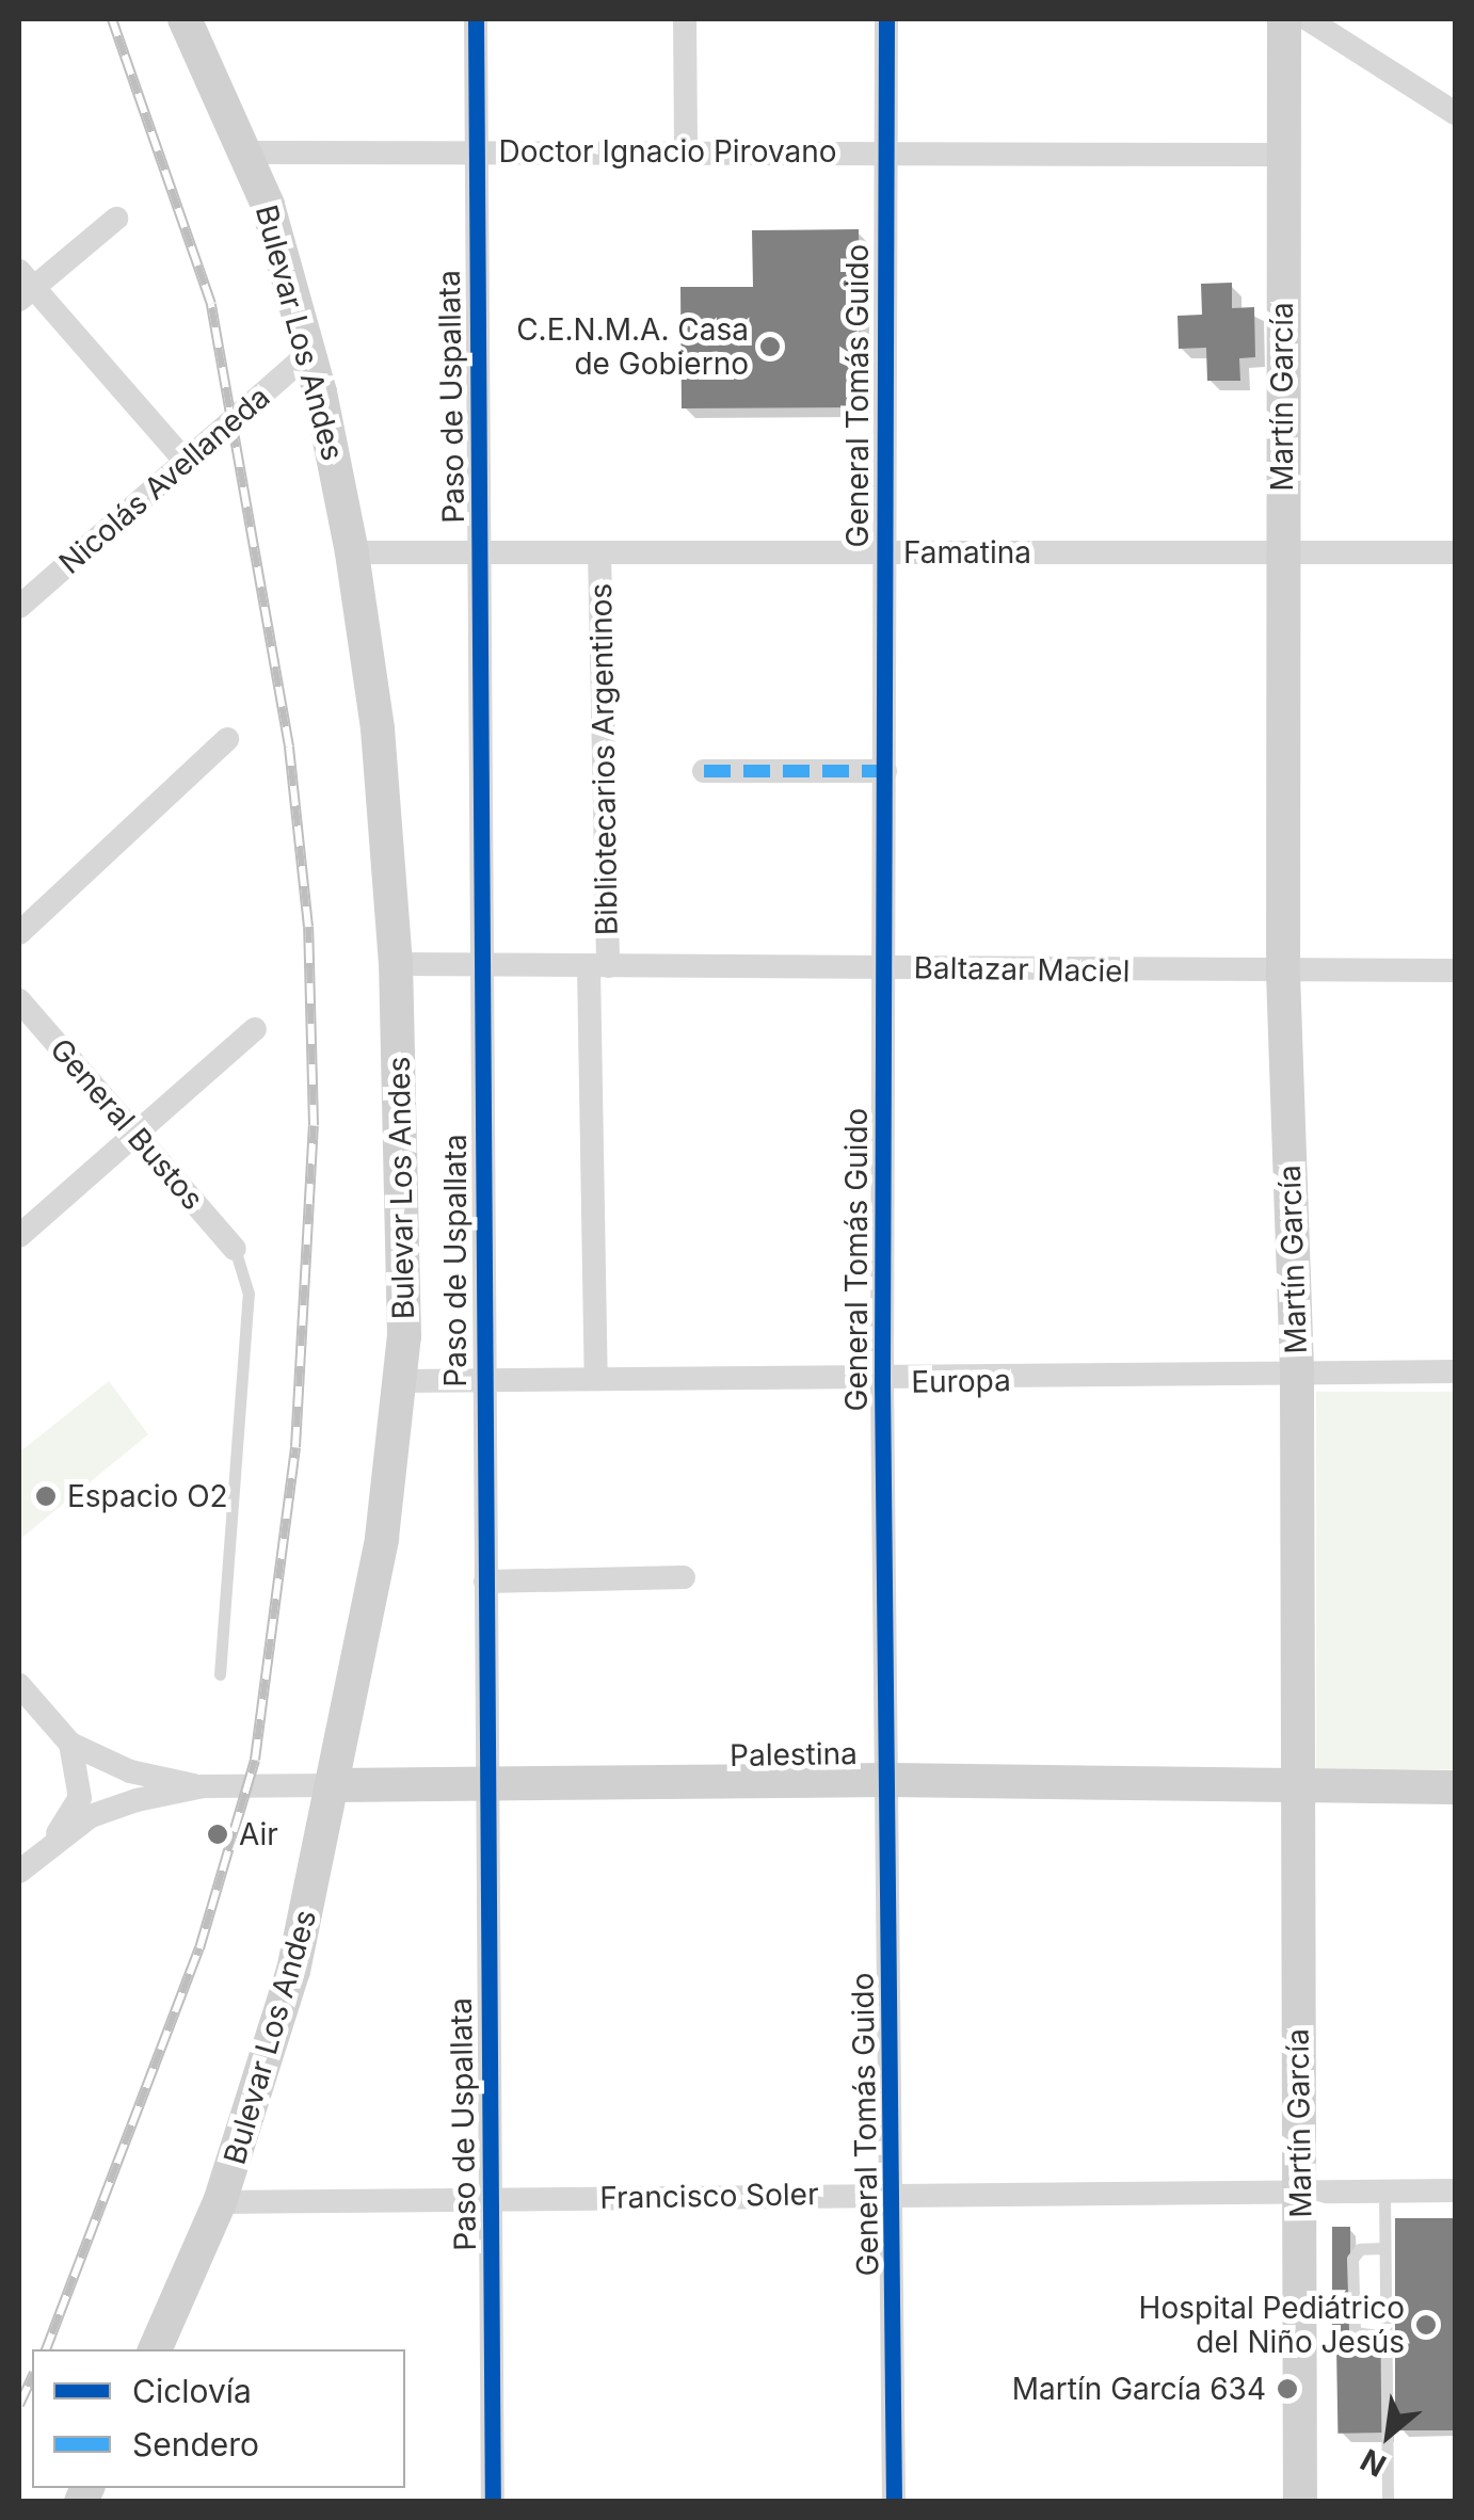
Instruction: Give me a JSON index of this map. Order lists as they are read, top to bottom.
{
  "streets": {
    "main road": ["Bulevar Los Andes", "Martín García", "Palestina"],
    "street": [
      "Doctor Ignacio Pirovano",
      "General Tomás Guido",
      "Paso de Uspallata",
      "Nicolás Avellaneda",
      "Famatina",
      "Bibliotecarios Argentinos",
      "Baltazar Maciel",
      "General Bustos",
      "Europa",
      "Francisco Soler"
    ]
  },
  "crossings": [
    ["Doctor Ignacio Pirovano", "Bulevar Los Andes"],
    ["Doctor Ignacio Pirovano", "General Tomás Guido"],
    ["Doctor Ignacio Pirovano", "Paso de Uspallata"],
    ["Doctor Ignacio Pirovano", "Martín García"],
    ["Bulevar Los Andes", "Nicolás Avellaneda"],
    ["Bulevar Los Andes", "Famatina"],
    ["Bulevar Los Andes", "Baltazar Maciel"],
    ["Bulevar Los Andes", "Europa"],
    ["Bulevar Los Andes", "Palestina"],
    ["Bulevar Los Andes", "Francisco Soler"],
    ["General Tomás Guido", "Famatina"],
    ["General Tomás Guido", "Baltazar Maciel"],
    ["General Tomás Guido", "Europa"],
    ["General Tomás Guido", "Palestina"],
    ["General Tomás Guido", "Francisco Soler"],
    ["Paso de Uspallata", "Famatina"],
    ["Paso de Uspallata", "Baltazar Maciel"],
    ["Paso de Uspallata", "Europa"],
    ["Paso de Uspallata", "Palestina"],
    ["Paso de Uspallata", "Francisco Soler"],
    ["Martín García", "Famatina"],
    ["Martín García", "Baltazar Maciel"],
    ["Martín García", "Europa"],
    ["Martín García", "Palestina"],
    ["Martín García", "Francisco Soler"],
    ["Famatina", "Bibliotecarios Argentinos"],
    ["Bibliotecarios Argentinos", "Baltazar Maciel"],
    ["Bibliotecarios Argentinos", "Europa"]
  ],
  "places": [
    "C.E.N.M.A. Casa de Gobierno",
    "Espacio O2",
    "Air",
    "Hospital Pediátrico del Niño Jesús",
    "Martín García 634"
  ],
  "legend": ["Ciclovía", "Sendero"],
  "north": "bottom left"
}
